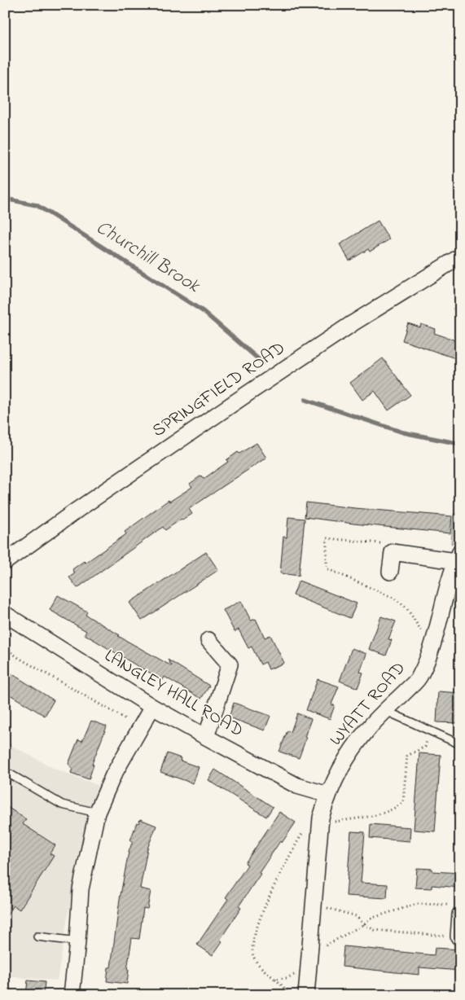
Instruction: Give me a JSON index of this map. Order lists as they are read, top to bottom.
{
  "streets": {
    "street": ["SPRINGFIELD ROAD", "LANGLEY HALL ROAD", "WYATT ROAD"]
  },
  "crossings": [
    ["LANGLEY HALL ROAD", "WYATT ROAD"]
  ],
  "water": ["Churchill Brook"]
}
